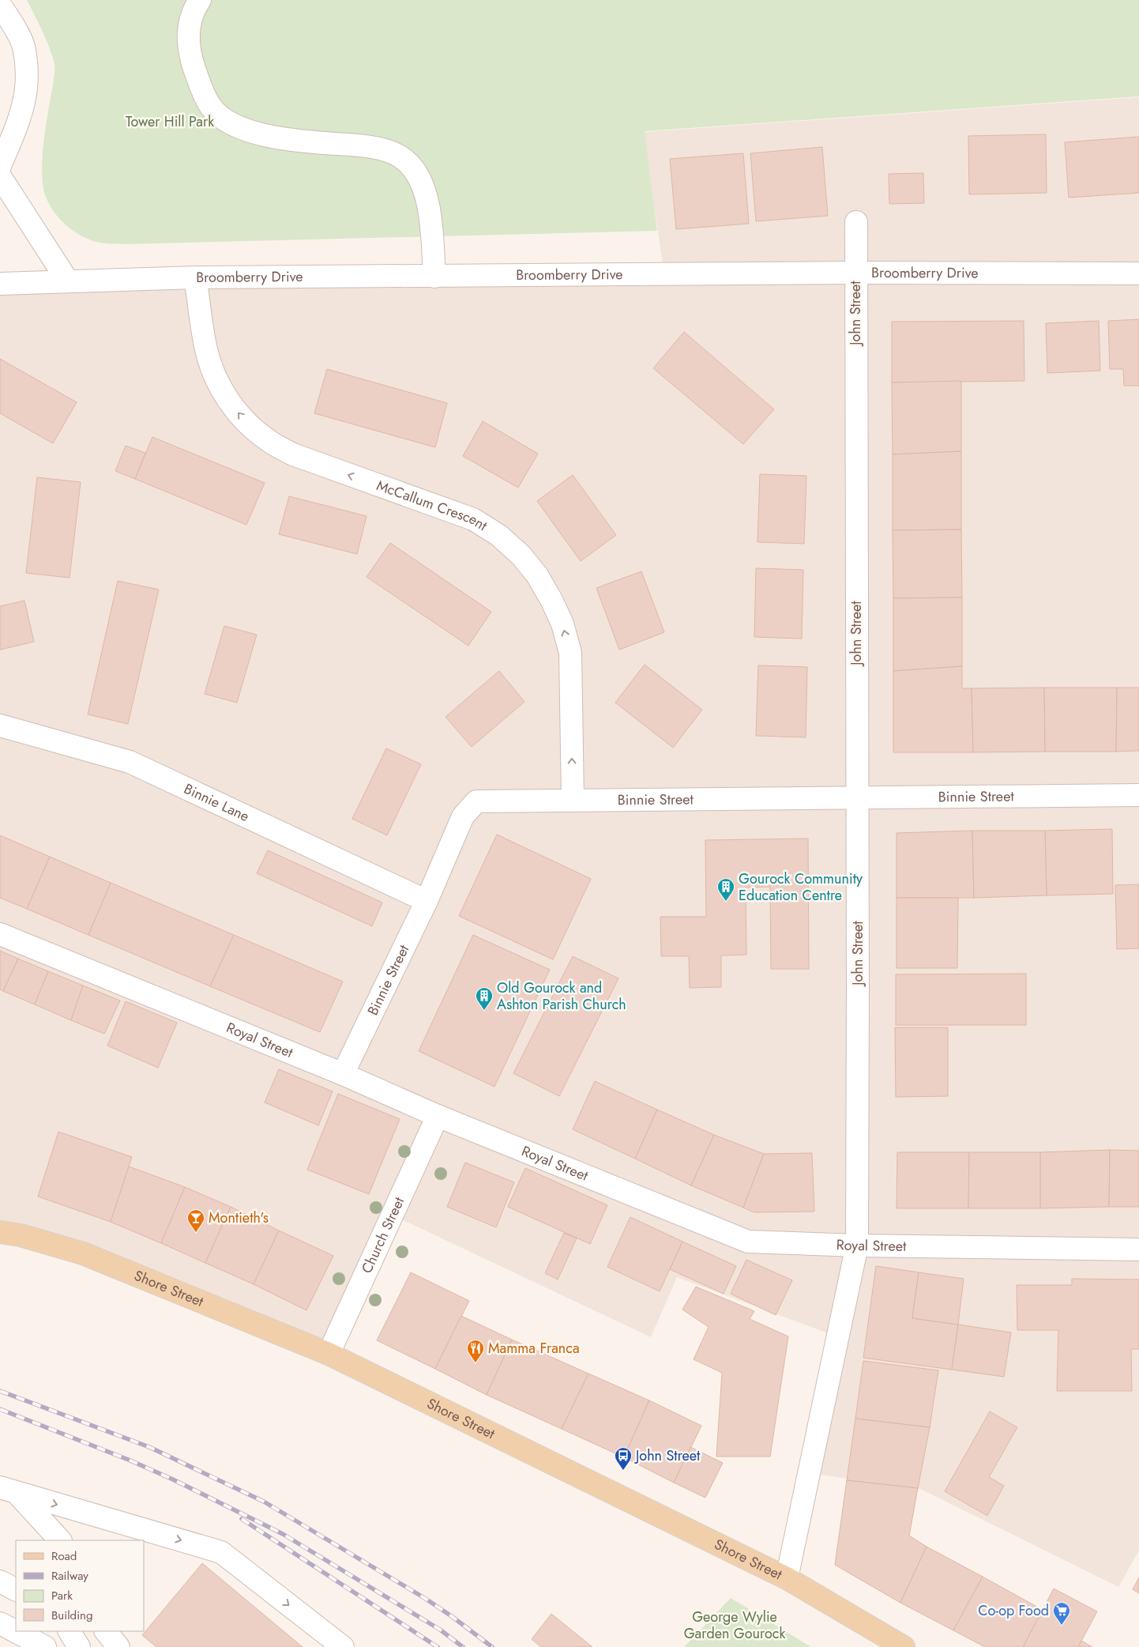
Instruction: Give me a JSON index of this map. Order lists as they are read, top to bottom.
{
  "streets": {
    "main road": ["Shore Street"],
    "street": [
      "Broomberry Drive",
      "John Street",
      "McCallum Crescent",
      "Binnie Street",
      "Binnie Lane",
      "Royal Street",
      "Church Street"
    ]
  },
  "crossings": [
    ["Broomberry Drive", "John Street"],
    ["Broomberry Drive", "McCallum Crescent"],
    ["John Street", "Binnie Street"],
    ["John Street", "Royal Street"],
    ["John Street", "Shore Street"],
    ["McCallum Crescent", "Binnie Street"],
    ["Binnie Street", "Binnie Lane"],
    ["Binnie Street", "Royal Street"],
    ["Royal Street", "Church Street"],
    ["Church Street", "Shore Street"]
  ],
  "one_way": ["McCallum Crescent"],
  "parks": ["Tower Hill Park", "George Wylie Garden Gourock"],
  "places": {
    "building": ["Gourock Community Education Centre", "Old Gourock and Ashton Parish Church"],
    "bar": ["Montieth's"],
    "restaurant": ["Mamma Franca"],
    "bus stop": ["John Street"],
    "supermarket": ["Co-op Food"]
  },
  "legend": [
    "Road",
    "Railway",
    "Park",
    "Building"
  ]
}
